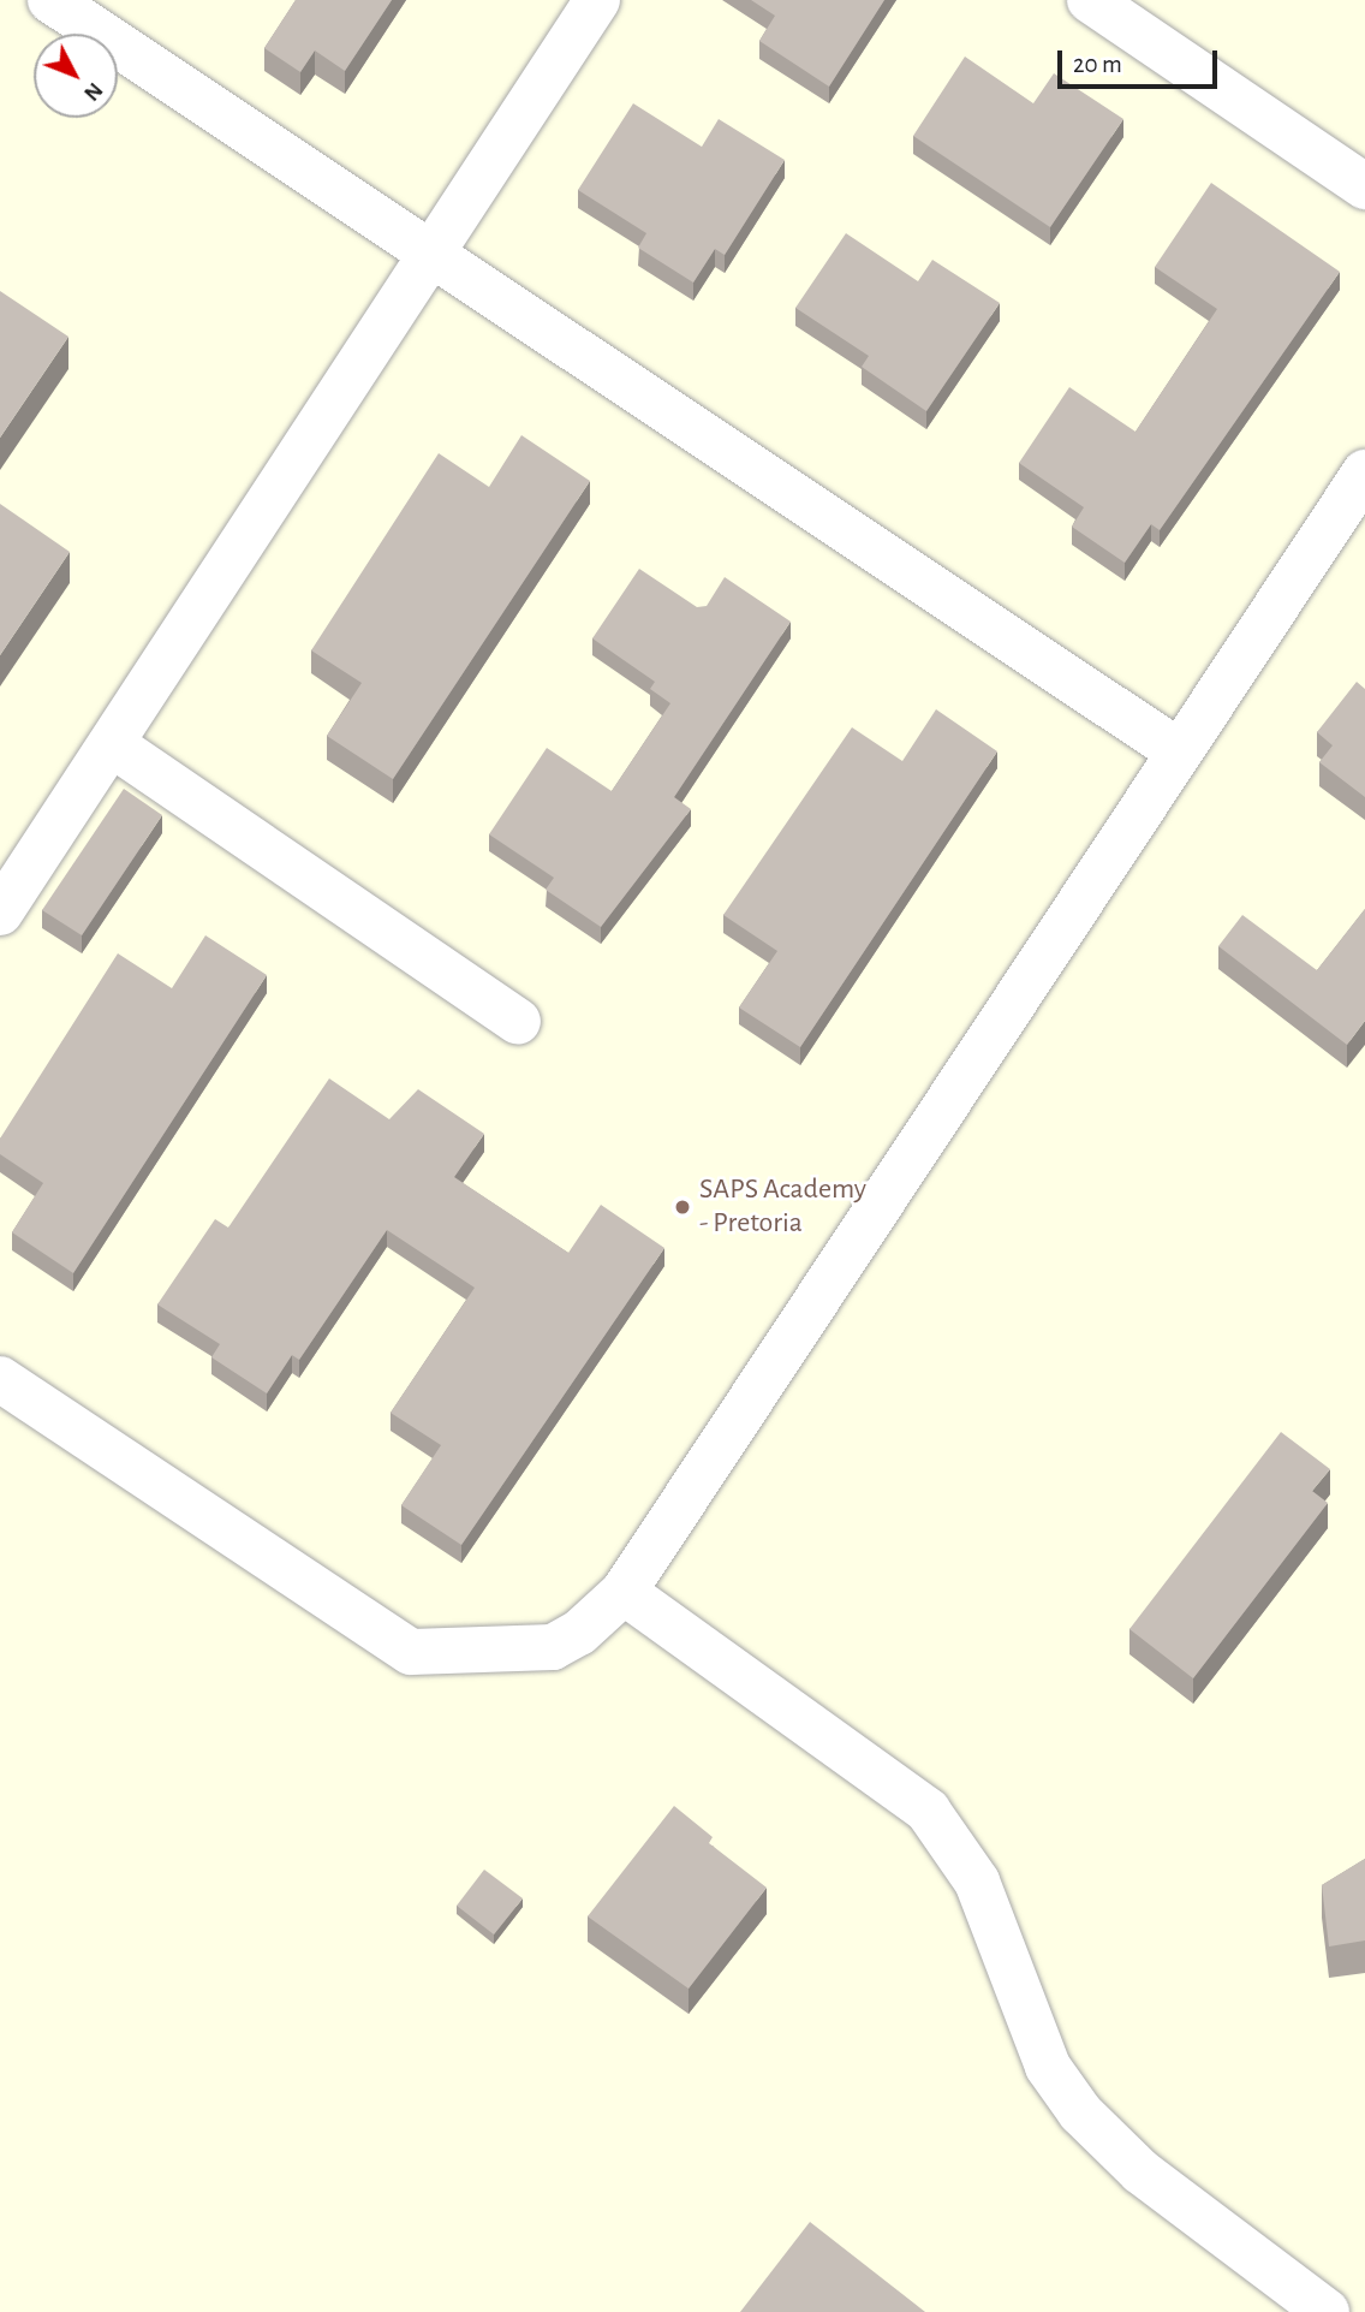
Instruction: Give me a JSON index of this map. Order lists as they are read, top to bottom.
{
  "places": ["SAPS Academy - Pretoria"],
  "scale_bar": "20 m",
  "north": "bottom right"
}
